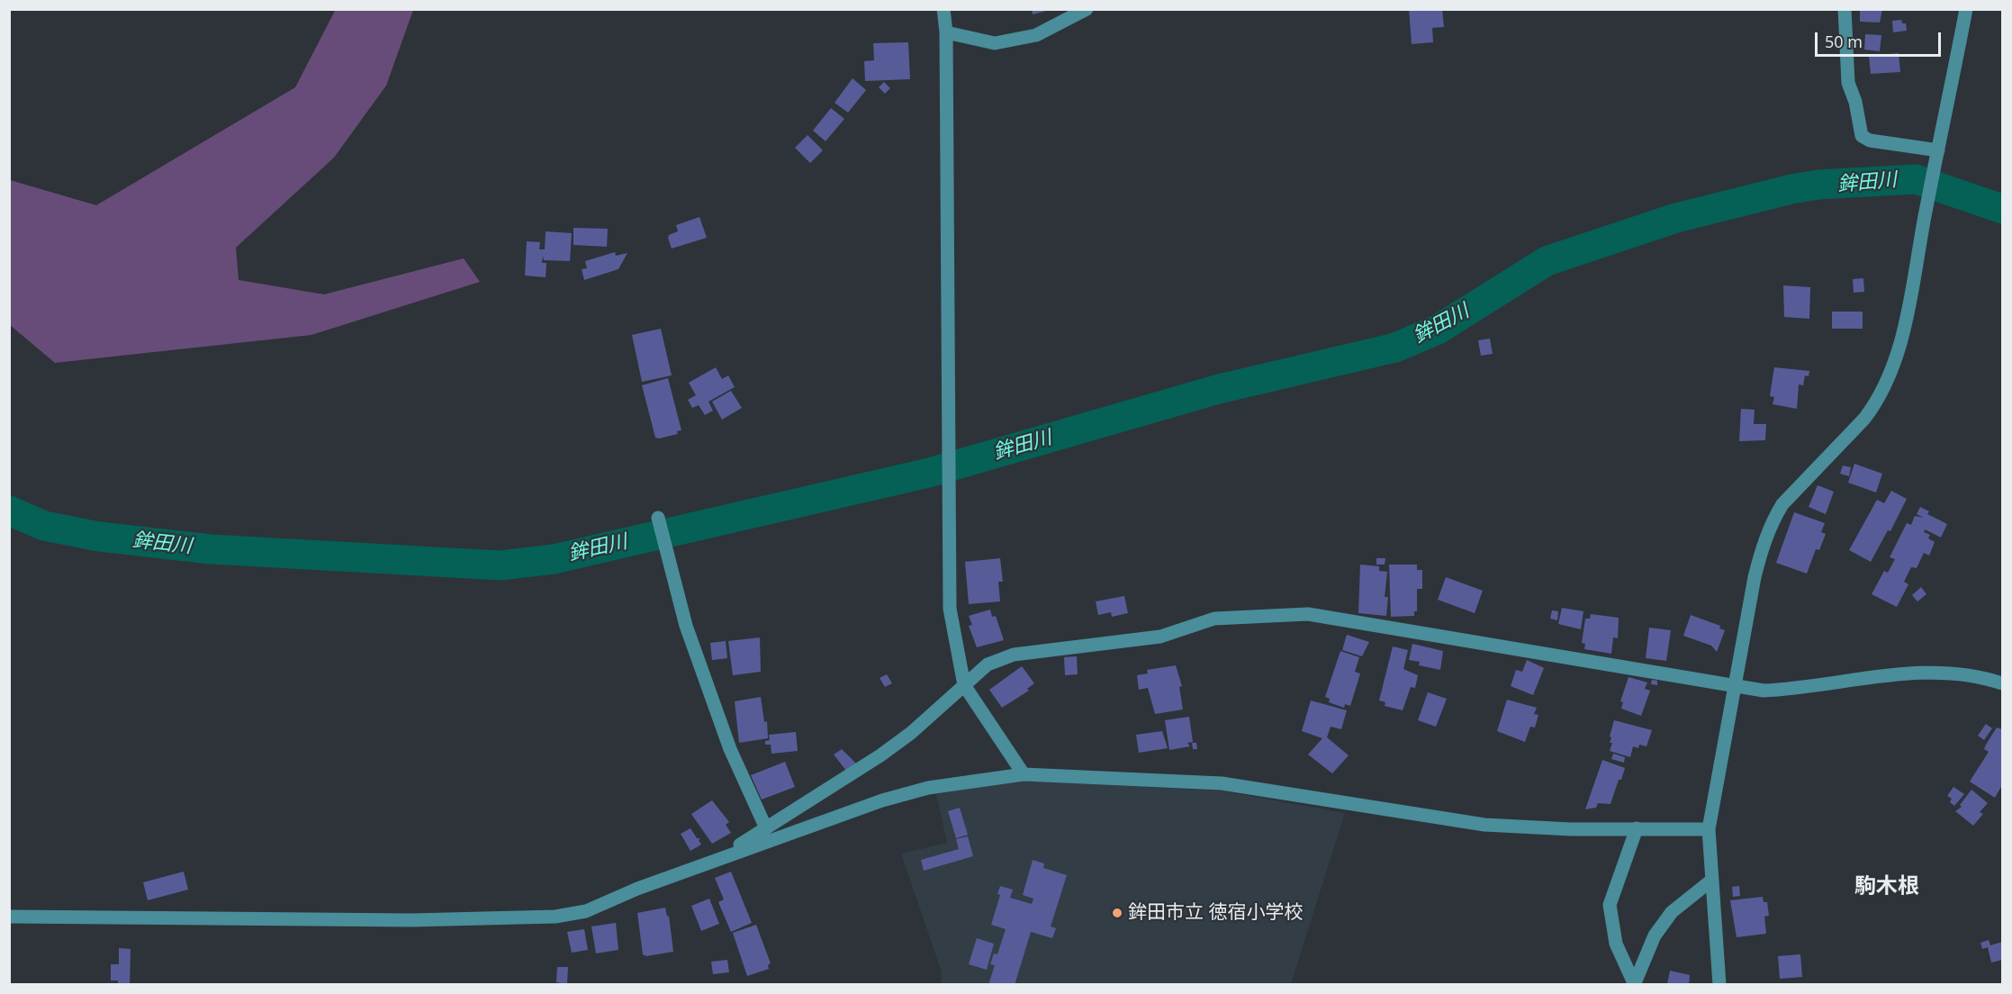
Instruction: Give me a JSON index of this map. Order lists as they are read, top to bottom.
{
  "districts": ["駒木根"],
  "water": ["鉾田川"],
  "places": ["鉾田市立 徳宿小学校"],
  "scale_bar": "50 m"
}
